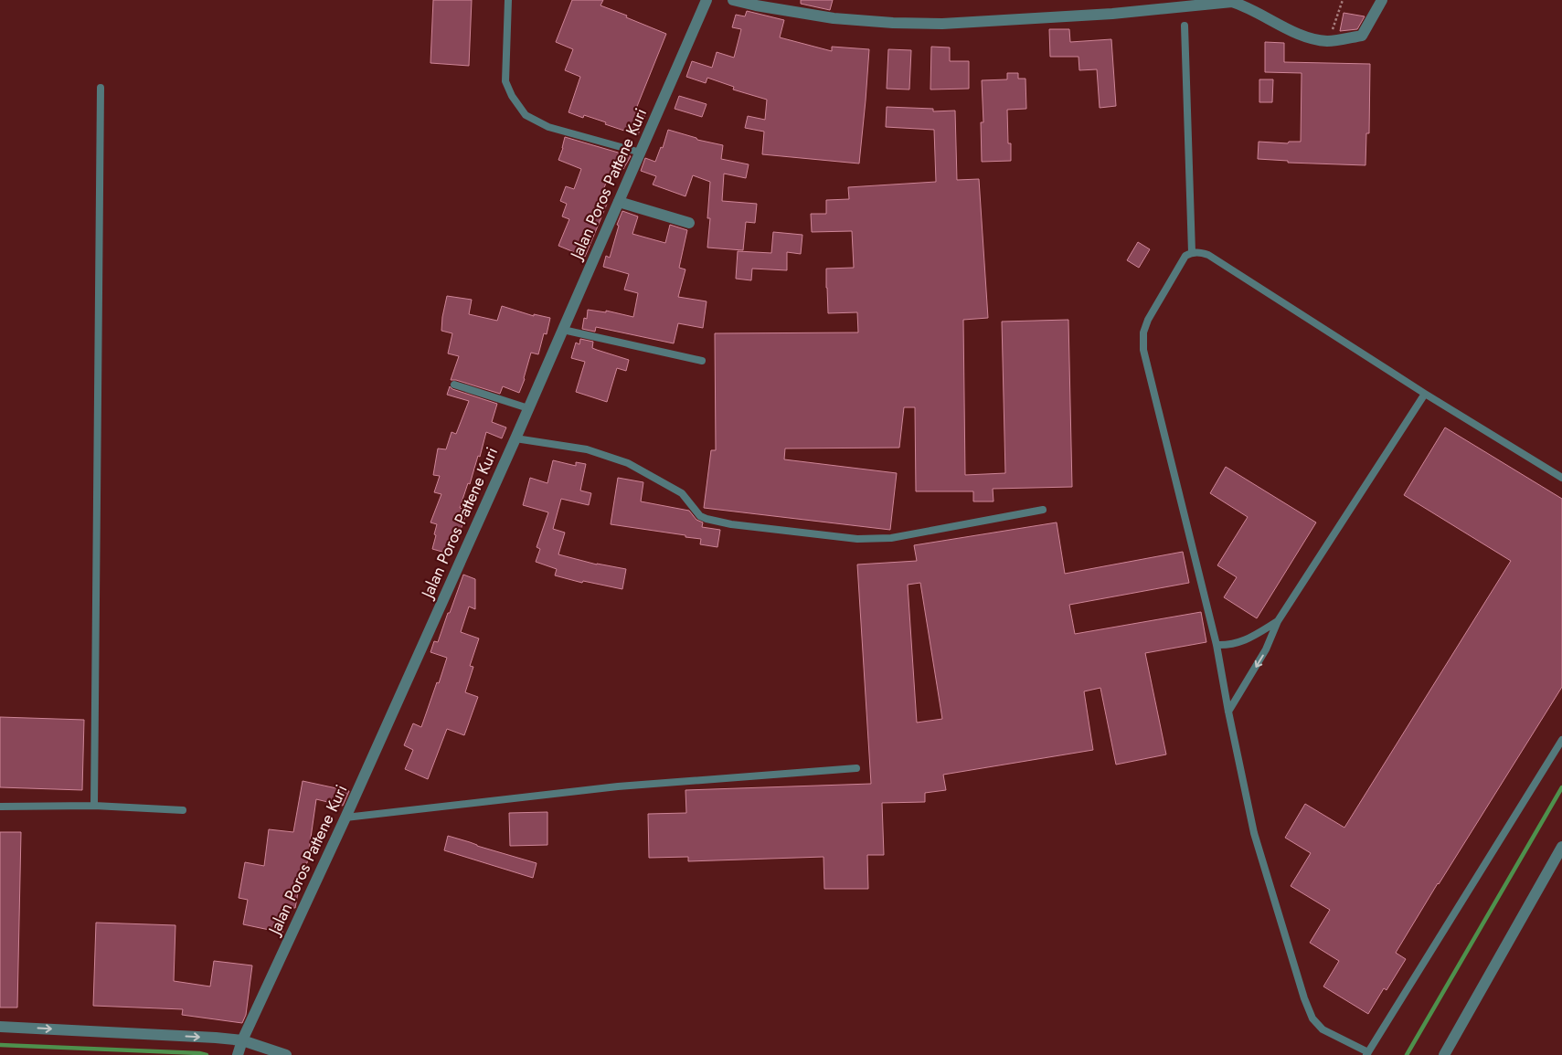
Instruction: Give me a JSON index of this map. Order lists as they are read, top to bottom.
{
  "streets": {
    "street": ["Jalan Poros Pattene Kuri"]
  }
}
